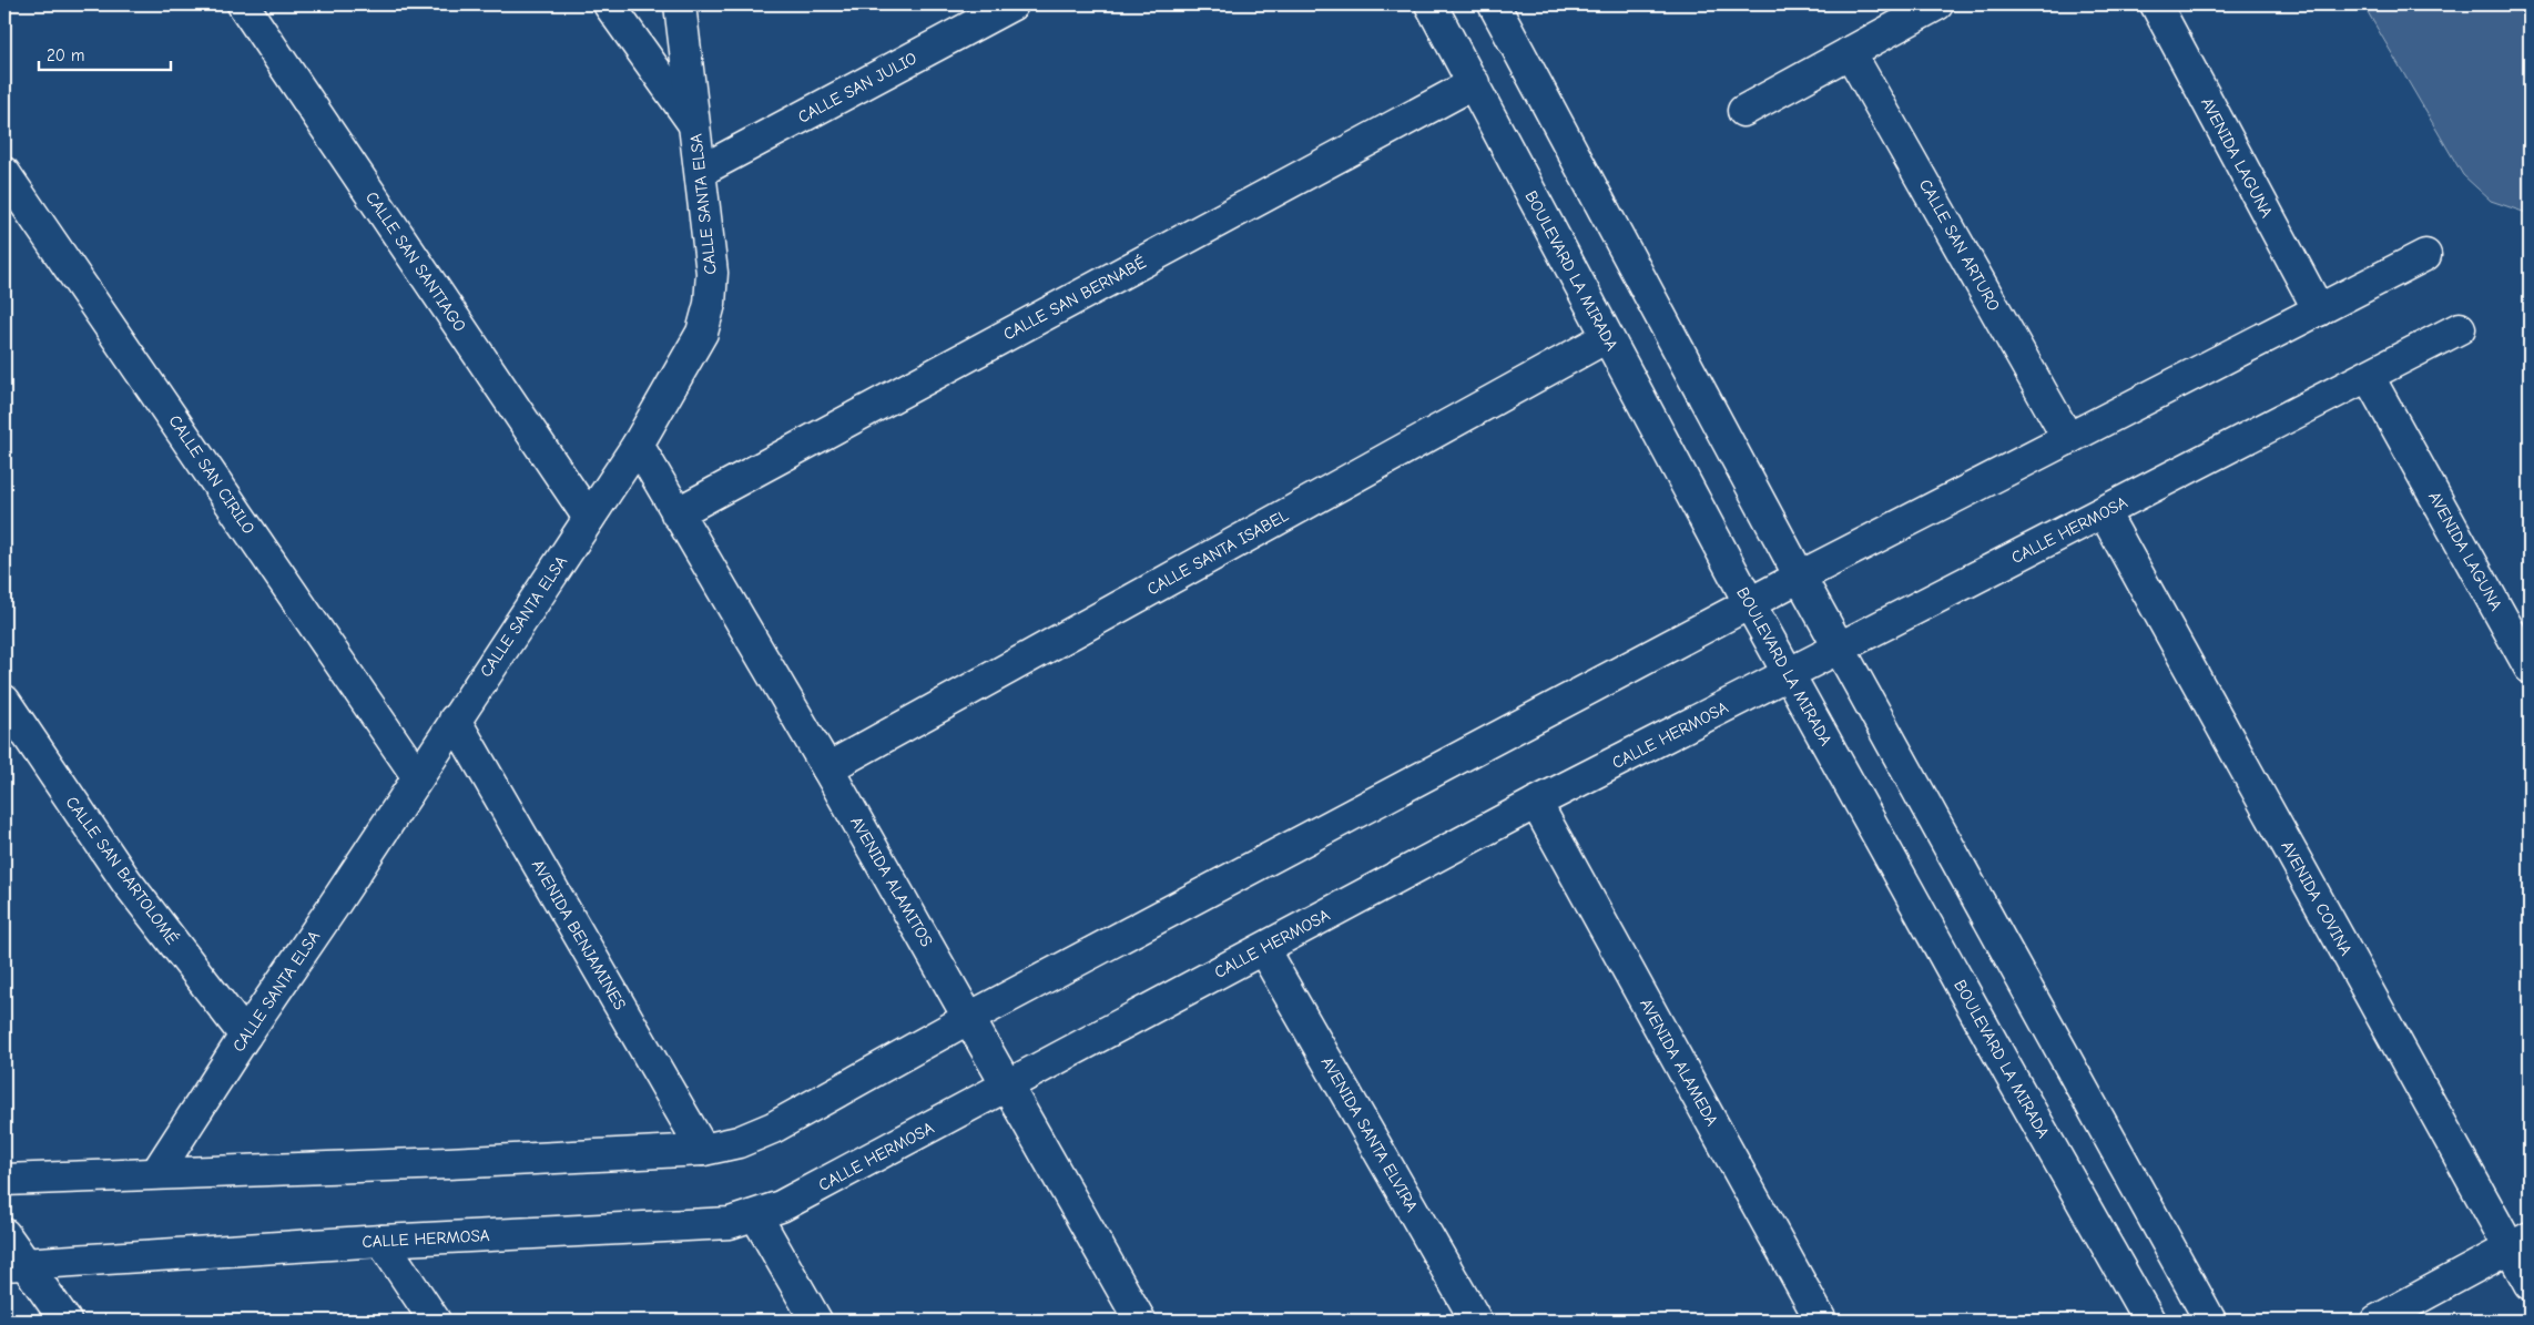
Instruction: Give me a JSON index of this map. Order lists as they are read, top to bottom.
{
  "streets": {
    "street": [
      "CALLE SAN JULIO",
      "AVENIDA LAGUNA",
      "CALLE SANTA ELSA",
      "CALLE SAN ARTURO",
      "CALLE SAN SANTIAGO",
      "BOULEVARD LA MIRADA",
      "CALLE SAN BERNABÉ",
      "CALLE SAN CIRILO",
      "CALLE HERMOSA",
      "CALLE SANTA ISABEL",
      "CALLE SAN BARTOLOMÉ",
      "AVENIDA ALAMITOS",
      "AVENIDA COVINA",
      "AVENIDA BENJAMINES",
      "AVENIDA ALAMEDA",
      "AVENIDA SANTA ELVIRA"
    ]
  },
  "crossings": [
    ["CALLE SAN JULIO", "CALLE SANTA ELSA"],
    ["AVENIDA LAGUNA", "CALLE HERMOSA"],
    ["CALLE SANTA ELSA", "CALLE SAN SANTIAGO"],
    ["CALLE SANTA ELSA", "CALLE SAN CIRILO"],
    ["CALLE SANTA ELSA", "CALLE SAN BARTOLOMÉ"],
    ["CALLE SANTA ELSA", "AVENIDA ALAMITOS"],
    ["CALLE SANTA ELSA", "AVENIDA BENJAMINES"],
    ["BOULEVARD LA MIRADA", "CALLE SAN BERNABÉ"],
    ["BOULEVARD LA MIRADA", "CALLE HERMOSA"],
    ["BOULEVARD LA MIRADA", "CALLE SANTA ISABEL"],
    ["CALLE SAN BERNABÉ", "AVENIDA ALAMITOS"],
    ["CALLE HERMOSA", "AVENIDA ALAMITOS"],
    ["CALLE HERMOSA", "AVENIDA COVINA"],
    ["CALLE HERMOSA", "AVENIDA ALAMEDA"],
    ["CALLE HERMOSA", "AVENIDA SANTA ELVIRA"],
    ["CALLE SANTA ISABEL", "AVENIDA ALAMITOS"]
  ],
  "scale_bar": "20 m"
}
